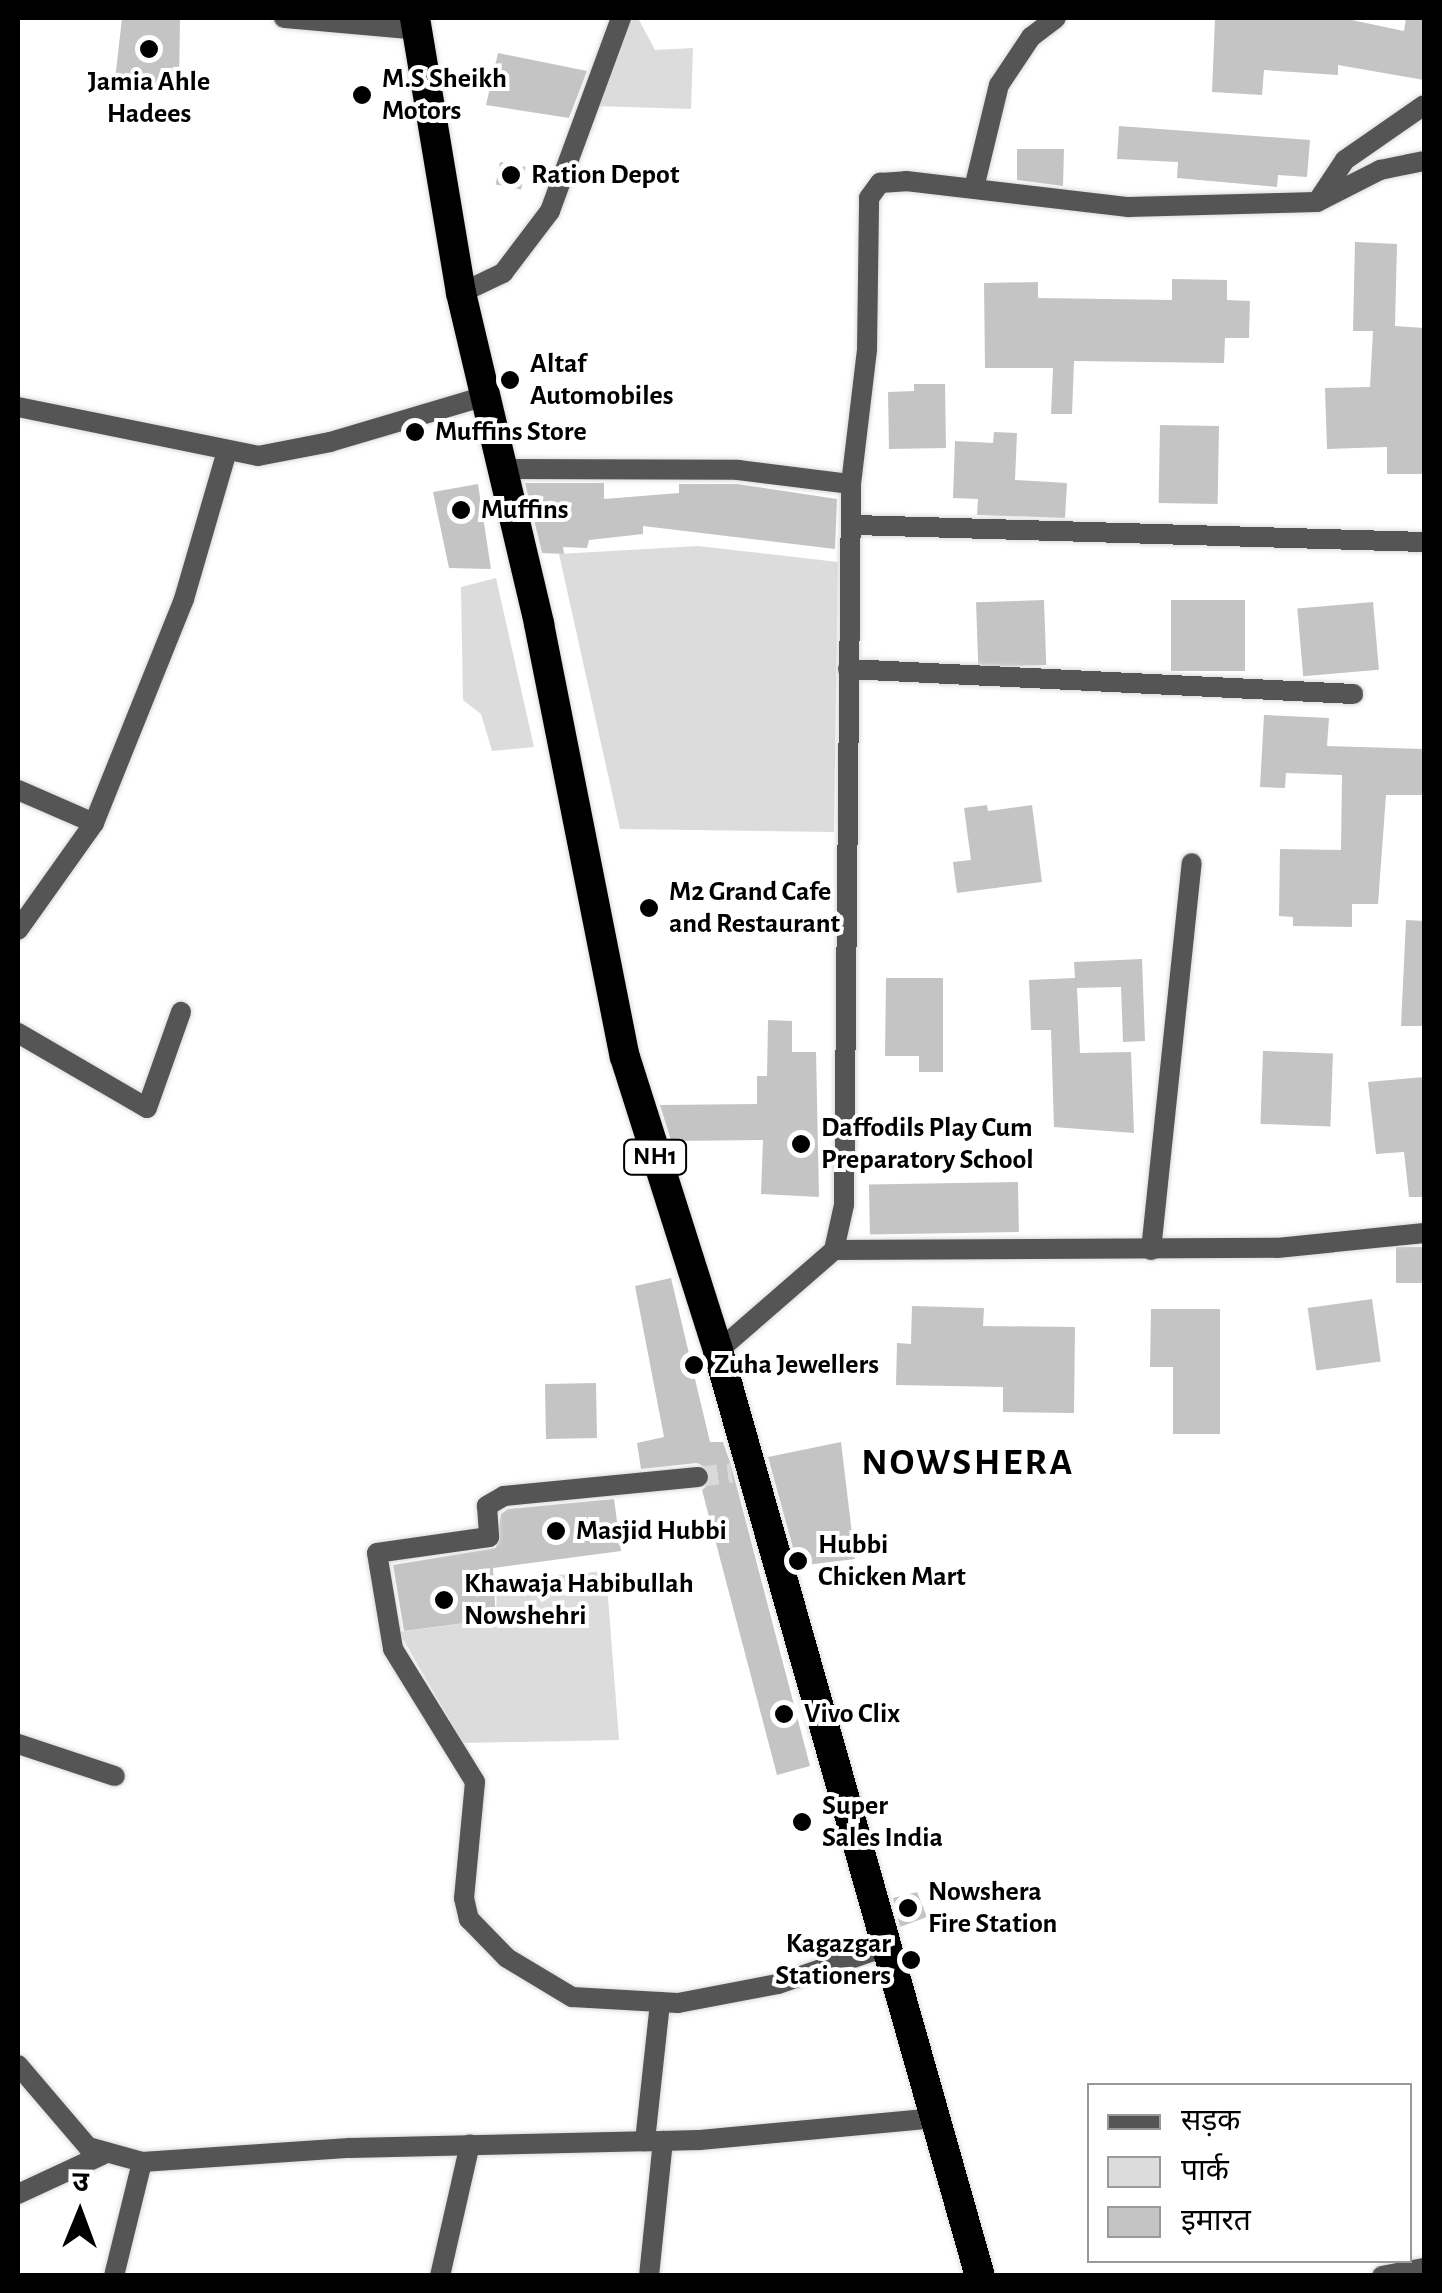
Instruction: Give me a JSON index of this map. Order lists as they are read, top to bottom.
{
  "streets": {
    "highway": ["NH1"]
  },
  "districts": ["NOWSHERA"],
  "places": [
    "Jamia Ahle Hadees",
    "M.S Sheikh Motors",
    "Ration Depot",
    "Altaf Automobiles",
    "Muffins Store",
    "Muffins",
    "M2 Grand Cafe and Restaurant",
    "Daffodils Play Cum Preparatory School",
    "Zuha Jewellers",
    "Masjid Hubbi",
    "Hubbi Chicken Mart",
    "Khawaja Habibullah Nowshehri",
    "Vivo Clix",
    "Super Sales India",
    "Nowshera Fire Station",
    "Kagazgar Stationers"
  ],
  "legend": ["सड़क", "पार्क", "इमारत"],
  "north": "top"
}
